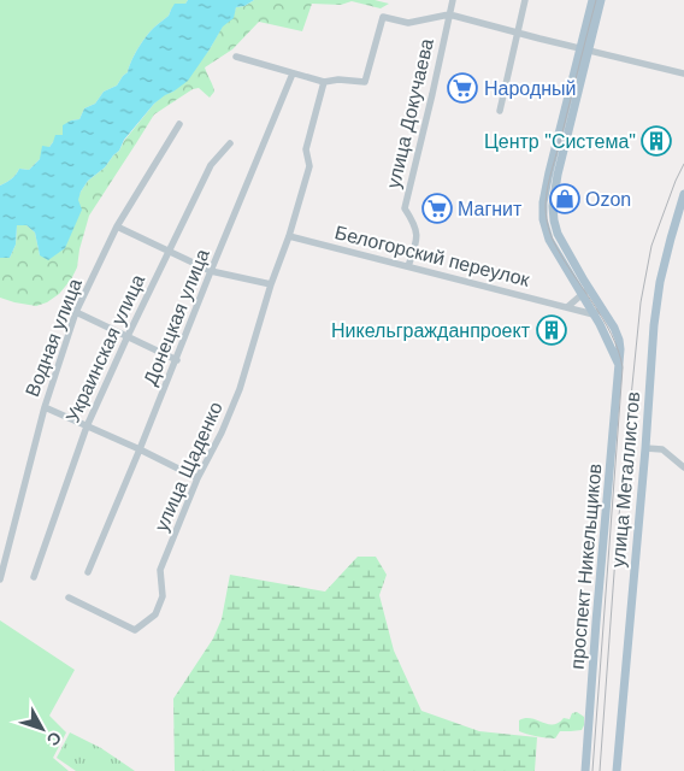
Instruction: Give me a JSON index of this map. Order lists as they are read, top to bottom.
{
  "streets": {
    "main road": ["улица Металлистов", "проспект Никельщиков"],
    "street": [
      "улица Докучаева",
      "Белогорский переулок",
      "Донецкая улица",
      "Водная улица",
      "Украинская улица",
      "улица Щаденко"
    ]
  },
  "crossings": [
    ["улица Докучаева", "Белогорский переулок"],
    ["Белогорский переулок", "улица Щаденко"]
  ],
  "places": {
    "supermarket": ["Народный", "Магнит"],
    "building": ["Центр \"Система\"", "Никельгражданпроект"],
    "shop": ["Ozon"]
  },
  "north": "bottom right"
}
